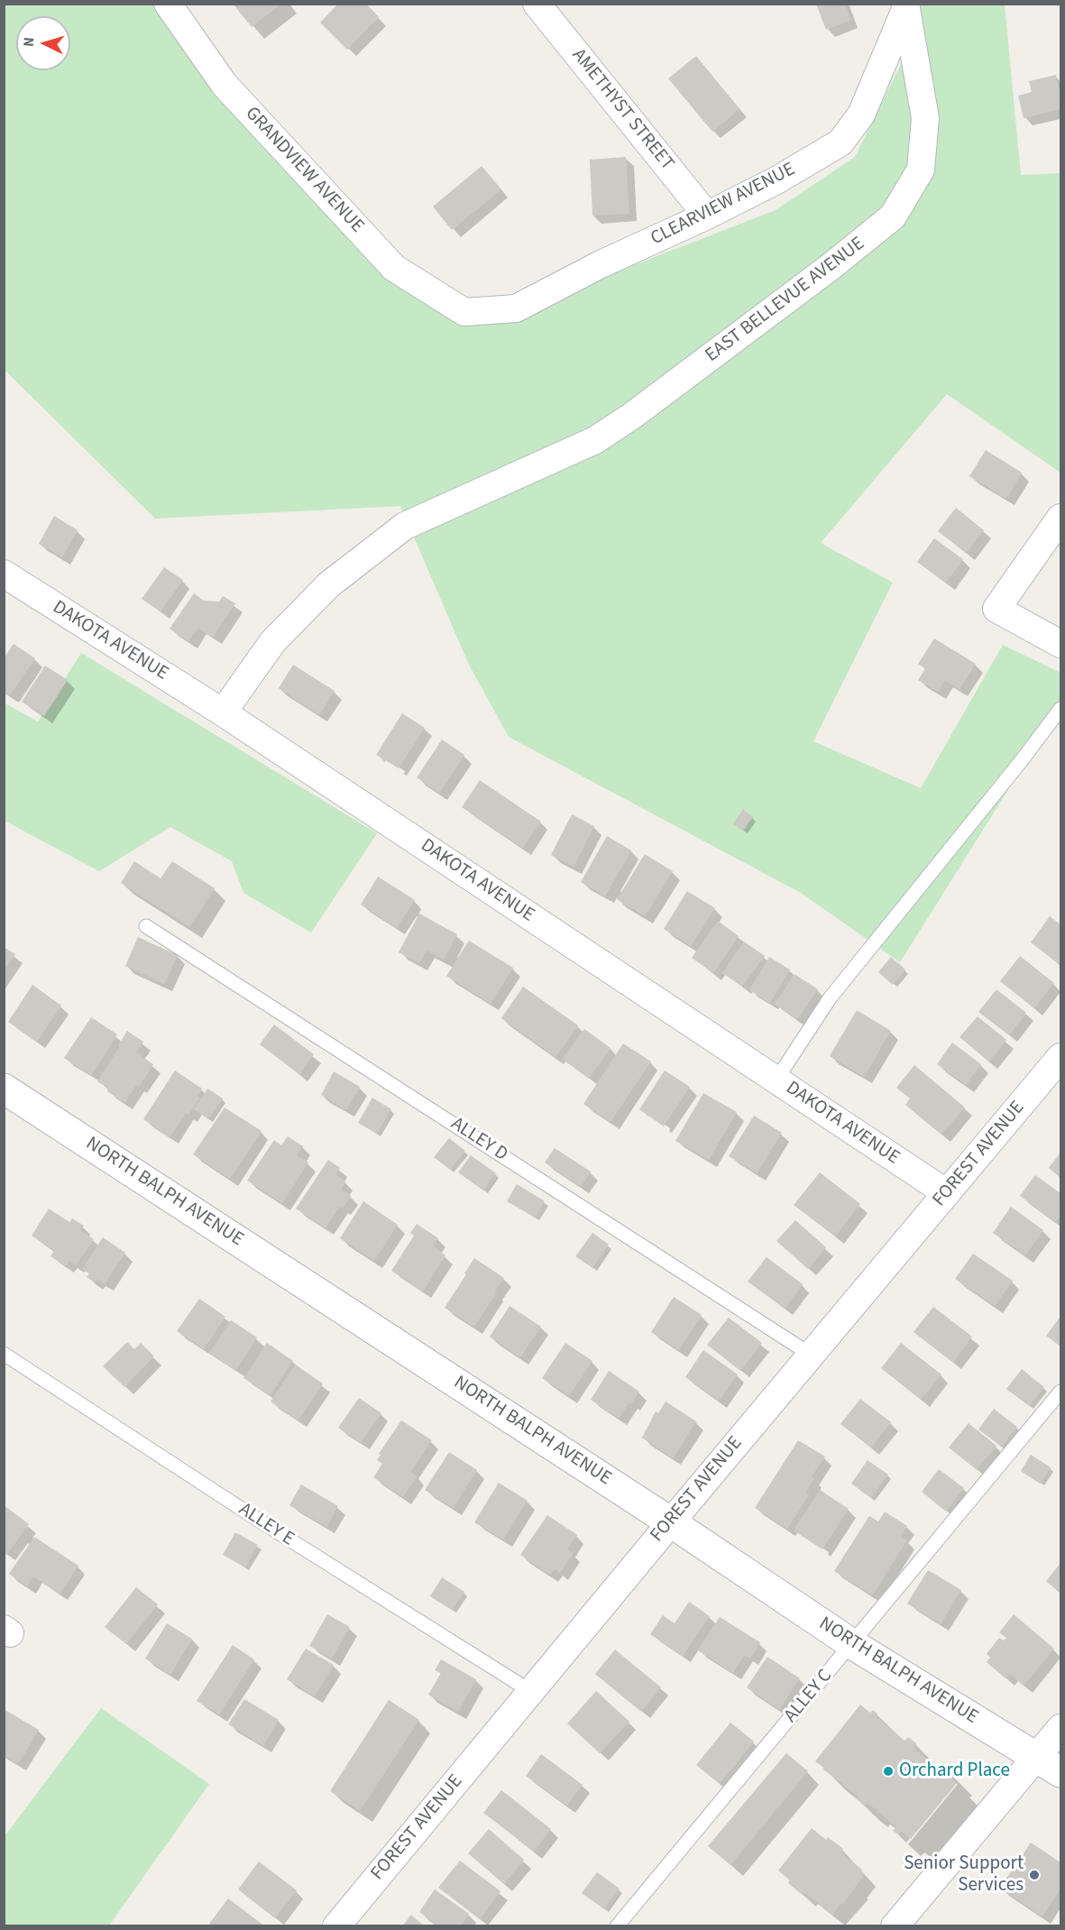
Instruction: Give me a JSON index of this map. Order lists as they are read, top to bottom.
{
  "streets": {
    "street": [
      "AMETHYST STREET",
      "GRANDVIEW AVENUE",
      "CLEARVIEW AVENUE",
      "EAST BELLEVUE AVENUE",
      "DAKOTA AVENUE",
      "FOREST AVENUE",
      "NORTH BALPH AVENUE"
    ],
    "lane": ["ALLEY D", "ALLEY E", "ALLEY C"]
  },
  "crossings": [
    ["AMETHYST STREET", "CLEARVIEW AVENUE"],
    ["GRANDVIEW AVENUE", "CLEARVIEW AVENUE"],
    ["CLEARVIEW AVENUE", "EAST BELLEVUE AVENUE"],
    ["EAST BELLEVUE AVENUE", "DAKOTA AVENUE"],
    ["DAKOTA AVENUE", "FOREST AVENUE"],
    ["ALLEY D", "FOREST AVENUE"],
    ["FOREST AVENUE", "NORTH BALPH AVENUE"],
    ["FOREST AVENUE", "ALLEY E"],
    ["NORTH BALPH AVENUE", "ALLEY C"]
  ],
  "places": ["Orchard Place", "Senior Support Services"],
  "north": "left"
}
